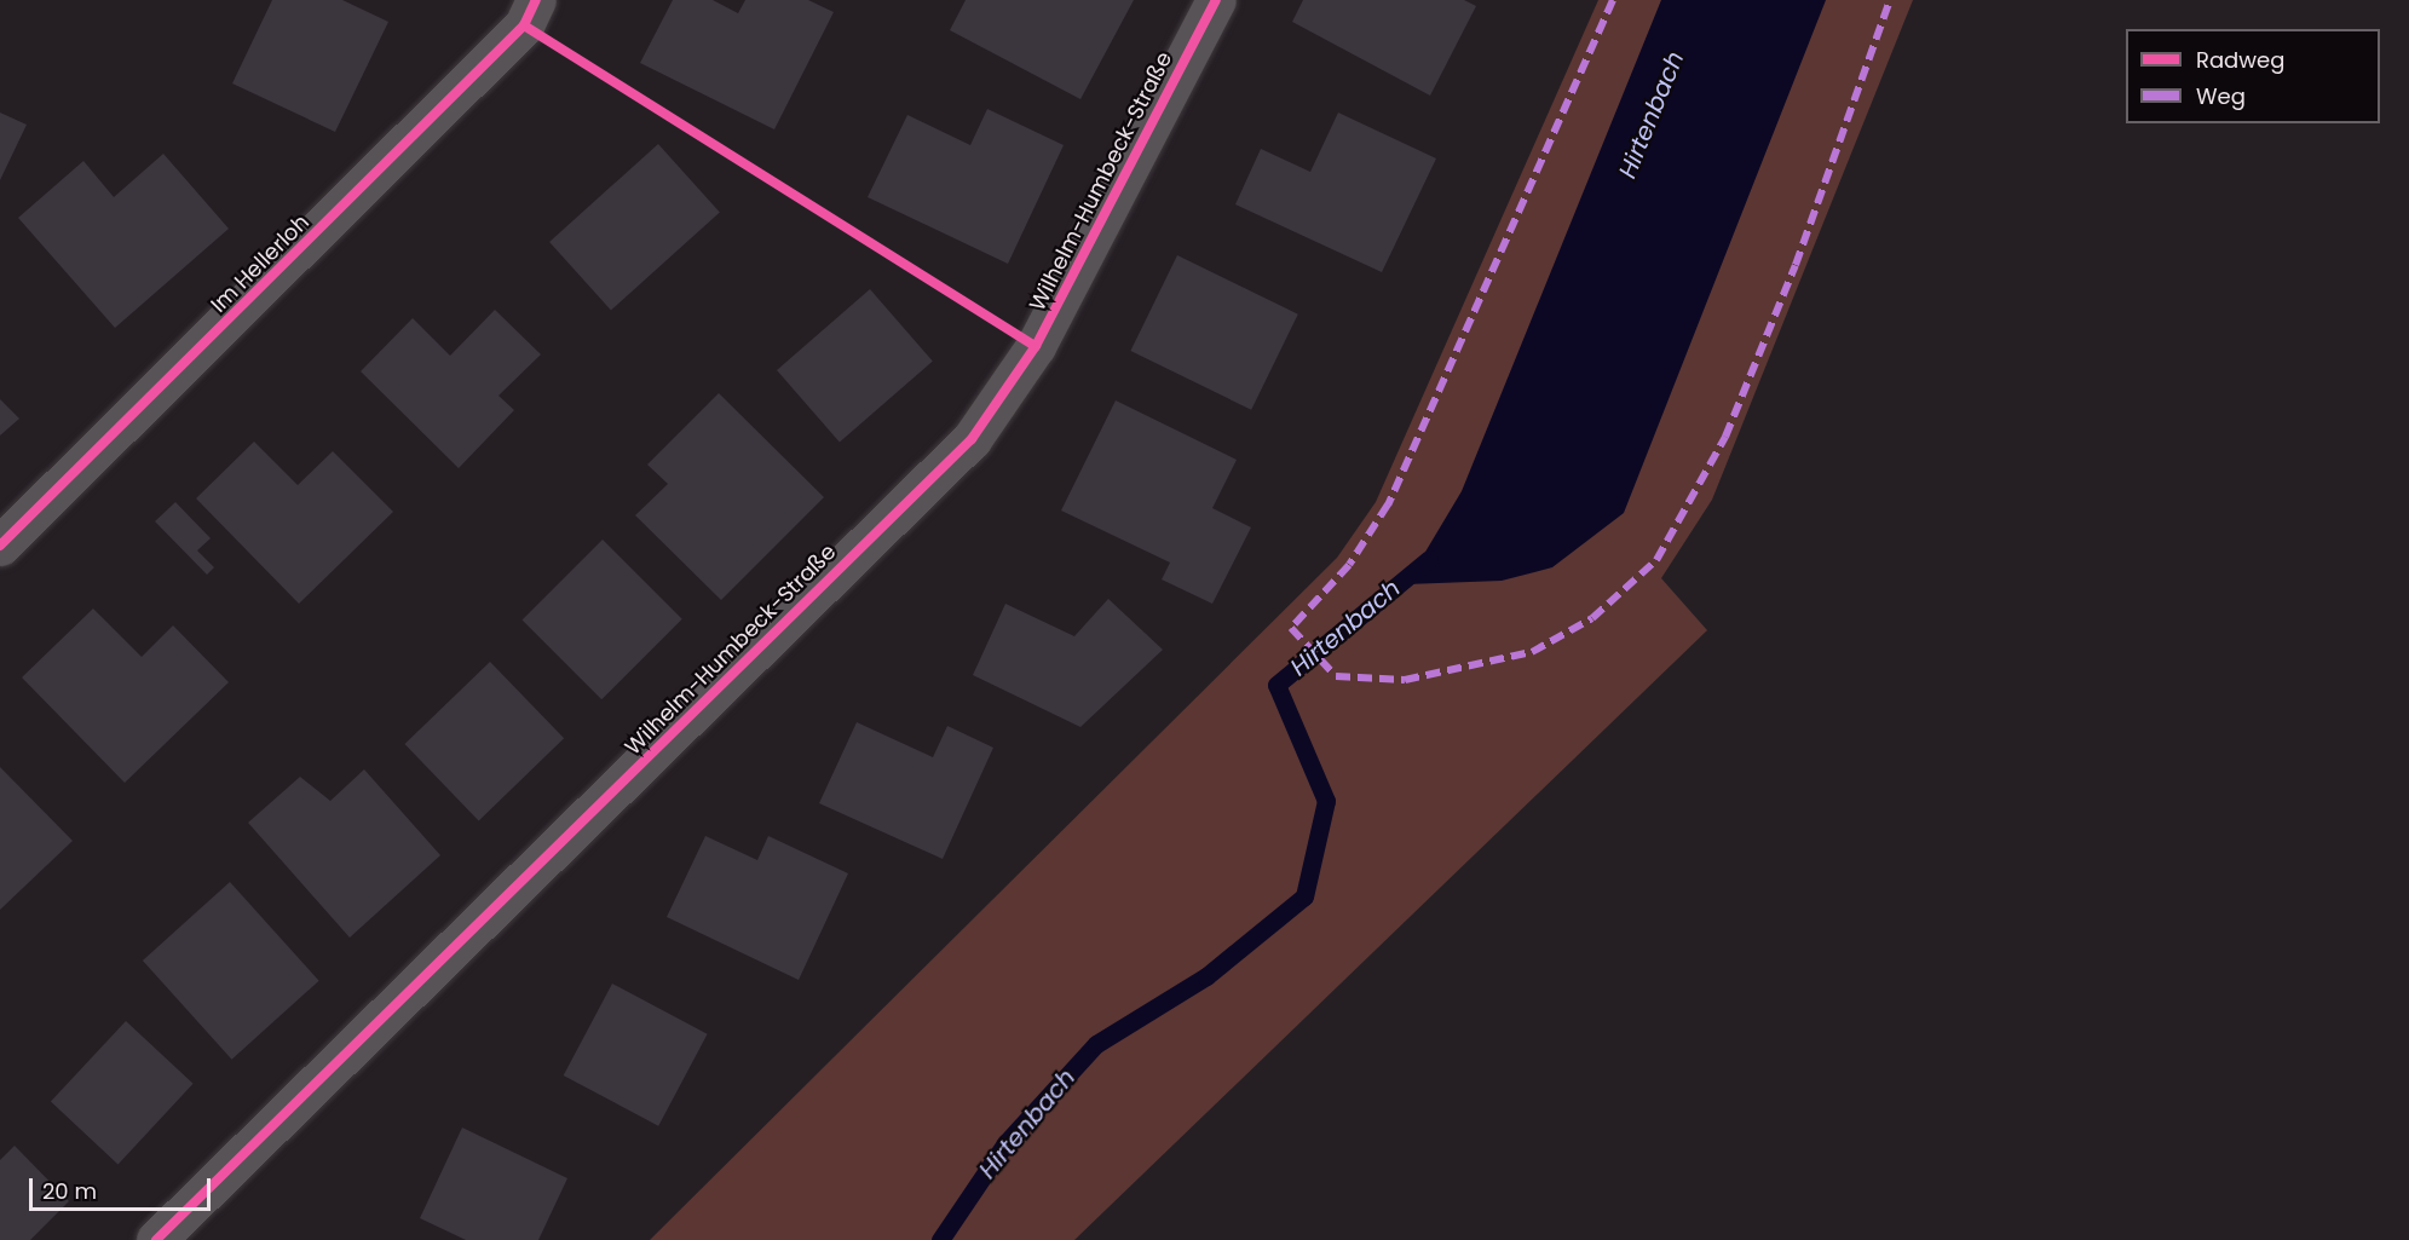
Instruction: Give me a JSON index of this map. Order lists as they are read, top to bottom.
{
  "streets": {
    "street": ["Wilhelm-Humbeck-Straße", "Im Hellerloh"]
  },
  "water": ["Hirtenbach"],
  "legend": ["Radweg", "Weg"],
  "scale_bar": "20 m"
}
